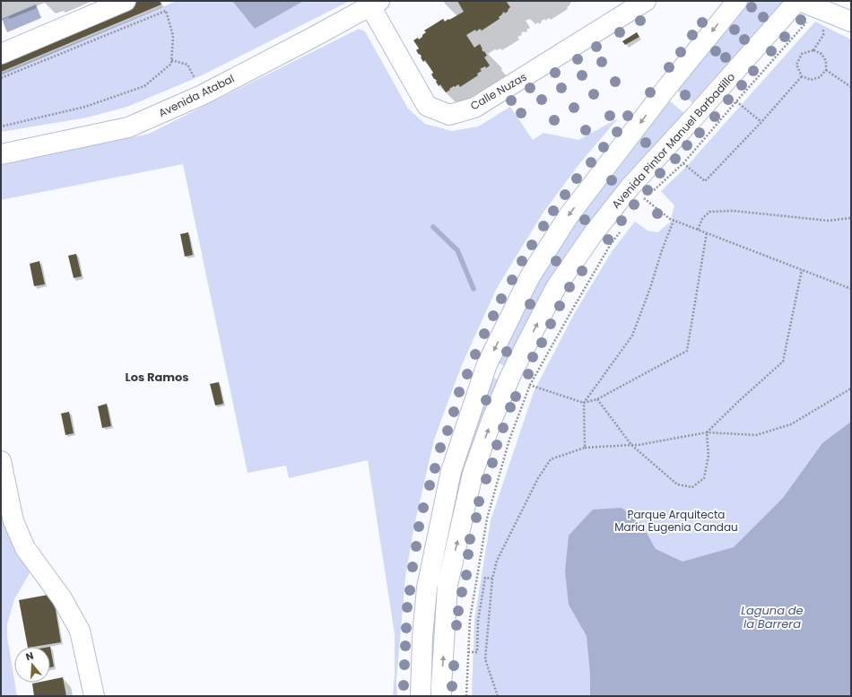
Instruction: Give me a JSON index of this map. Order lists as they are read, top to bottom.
{
  "streets": {
    "main road": ["Calle Nuzas", "Avenida Atabal", "Avenida Pintor Manuel Barbadillo"]
  },
  "crossings": [
    ["Calle Nuzas", "Avenida Atabal"]
  ],
  "districts": ["Los Ramos"],
  "water": ["Laguna de la Barrera"],
  "parks": ["Parque Arquitecta María Eugenia Candau"],
  "north": "top"
}
